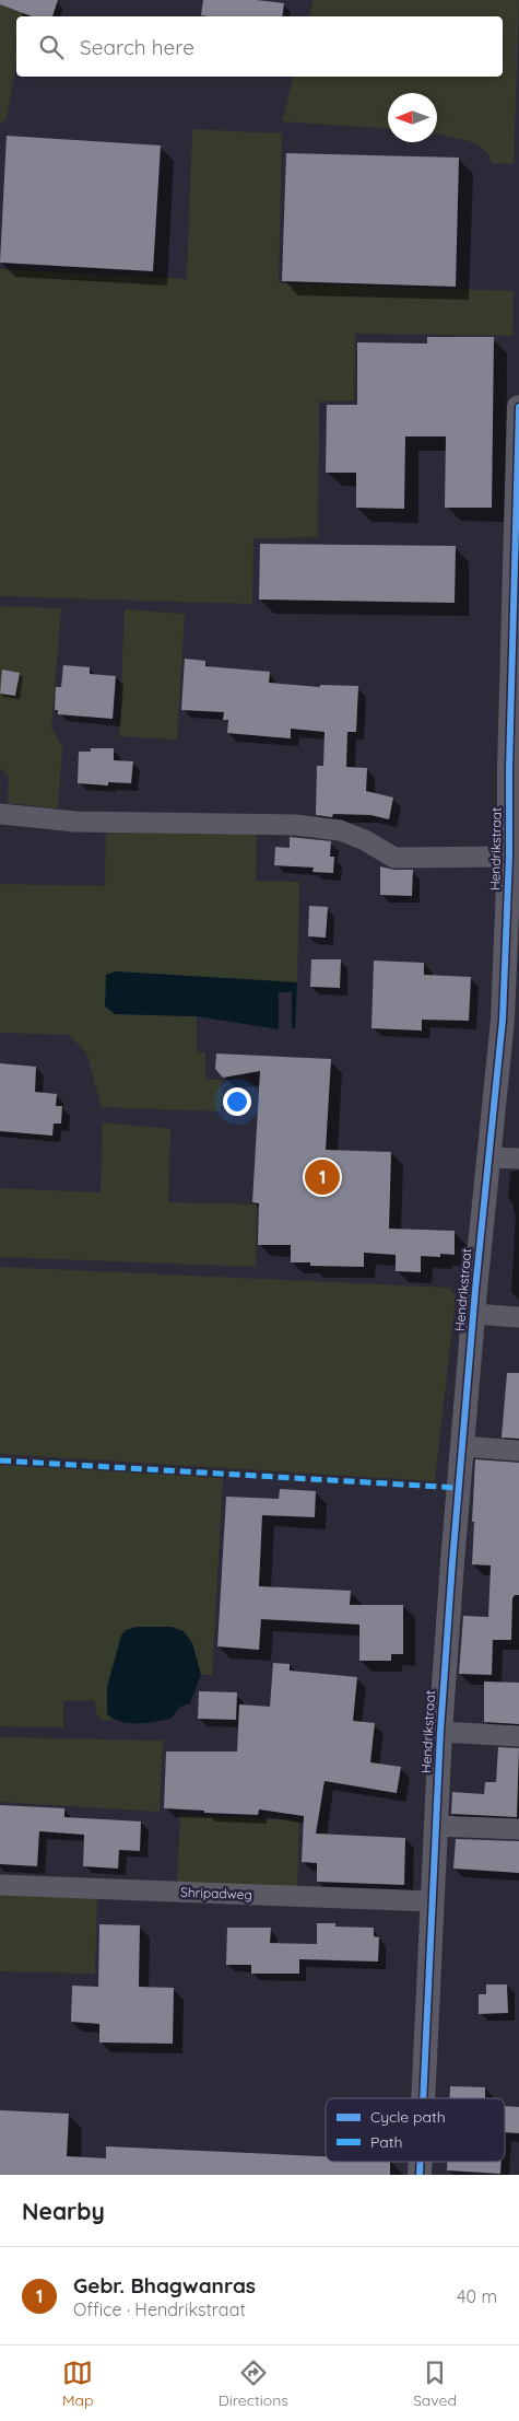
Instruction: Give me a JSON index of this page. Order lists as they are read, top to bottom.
{
  "streets": {
    "street": ["Hendrikstraat", "Shripadweg"]
  },
  "crossings": [
    ["Hendrikstraat", "Shripadweg"]
  ],
  "legend": ["Cycle path", "Path"],
  "north": "left",
  "page": {
    "search": "Search here",
    "pins": "1",
    "heading": "Nearby",
    "list": [
      {
        "mark": "1",
        "name": "Gebr. Bhagwanras",
        "note": "Office · Hendrikstraat",
        "value": "40 m"
      }
    ],
    "nav": ["Map", "Directions", "Saved"]
  }
}
